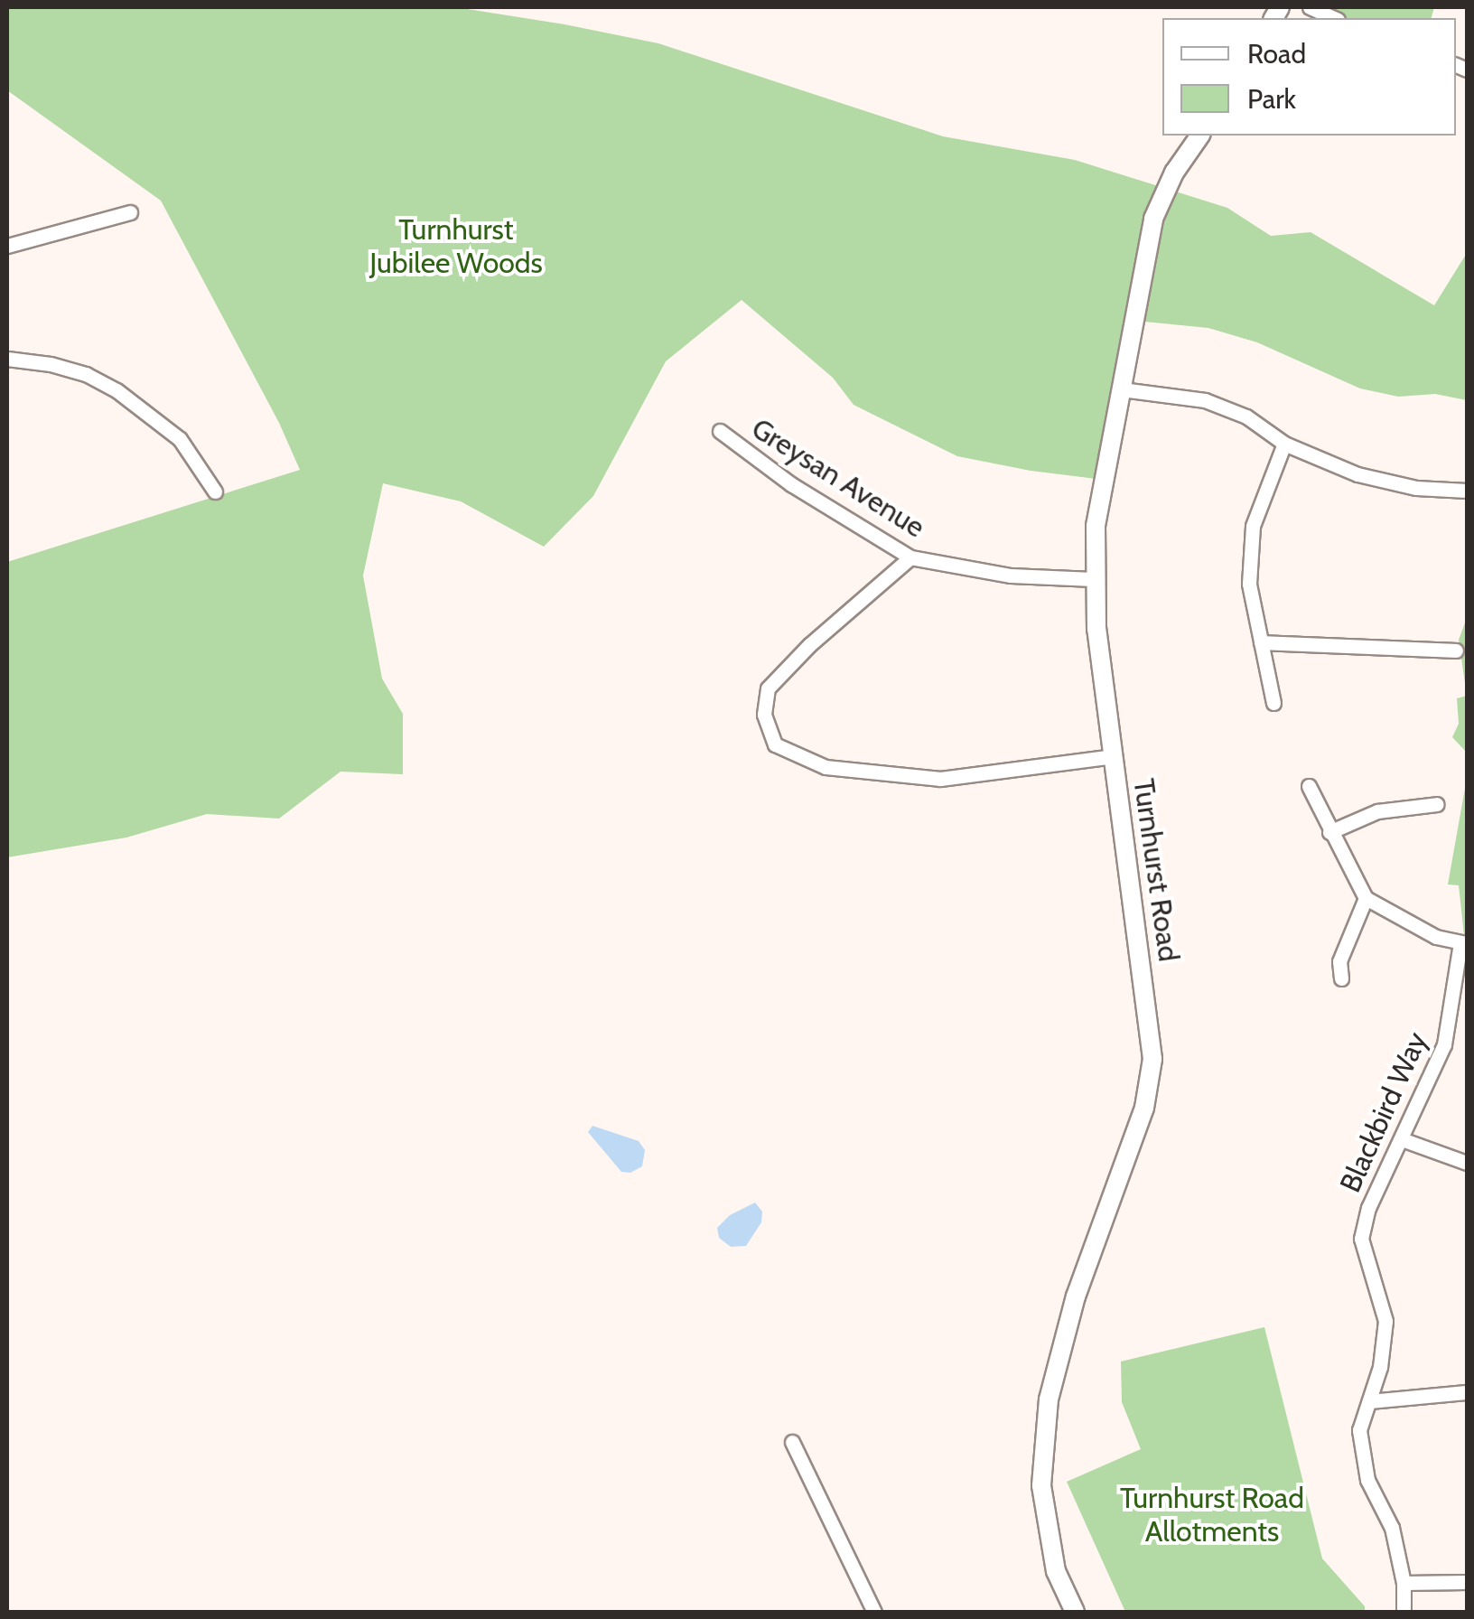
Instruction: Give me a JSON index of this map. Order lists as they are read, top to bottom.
{
  "streets": {
    "street": ["Greysan Avenue", "Turnhurst Road", "Blackbird Way"]
  },
  "crossings": [
    ["Greysan Avenue", "Turnhurst Road"]
  ],
  "parks": ["Turnhurst Jubilee Woods", "Turnhurst Road Allotments"],
  "legend": ["Road", "Park"]
}
